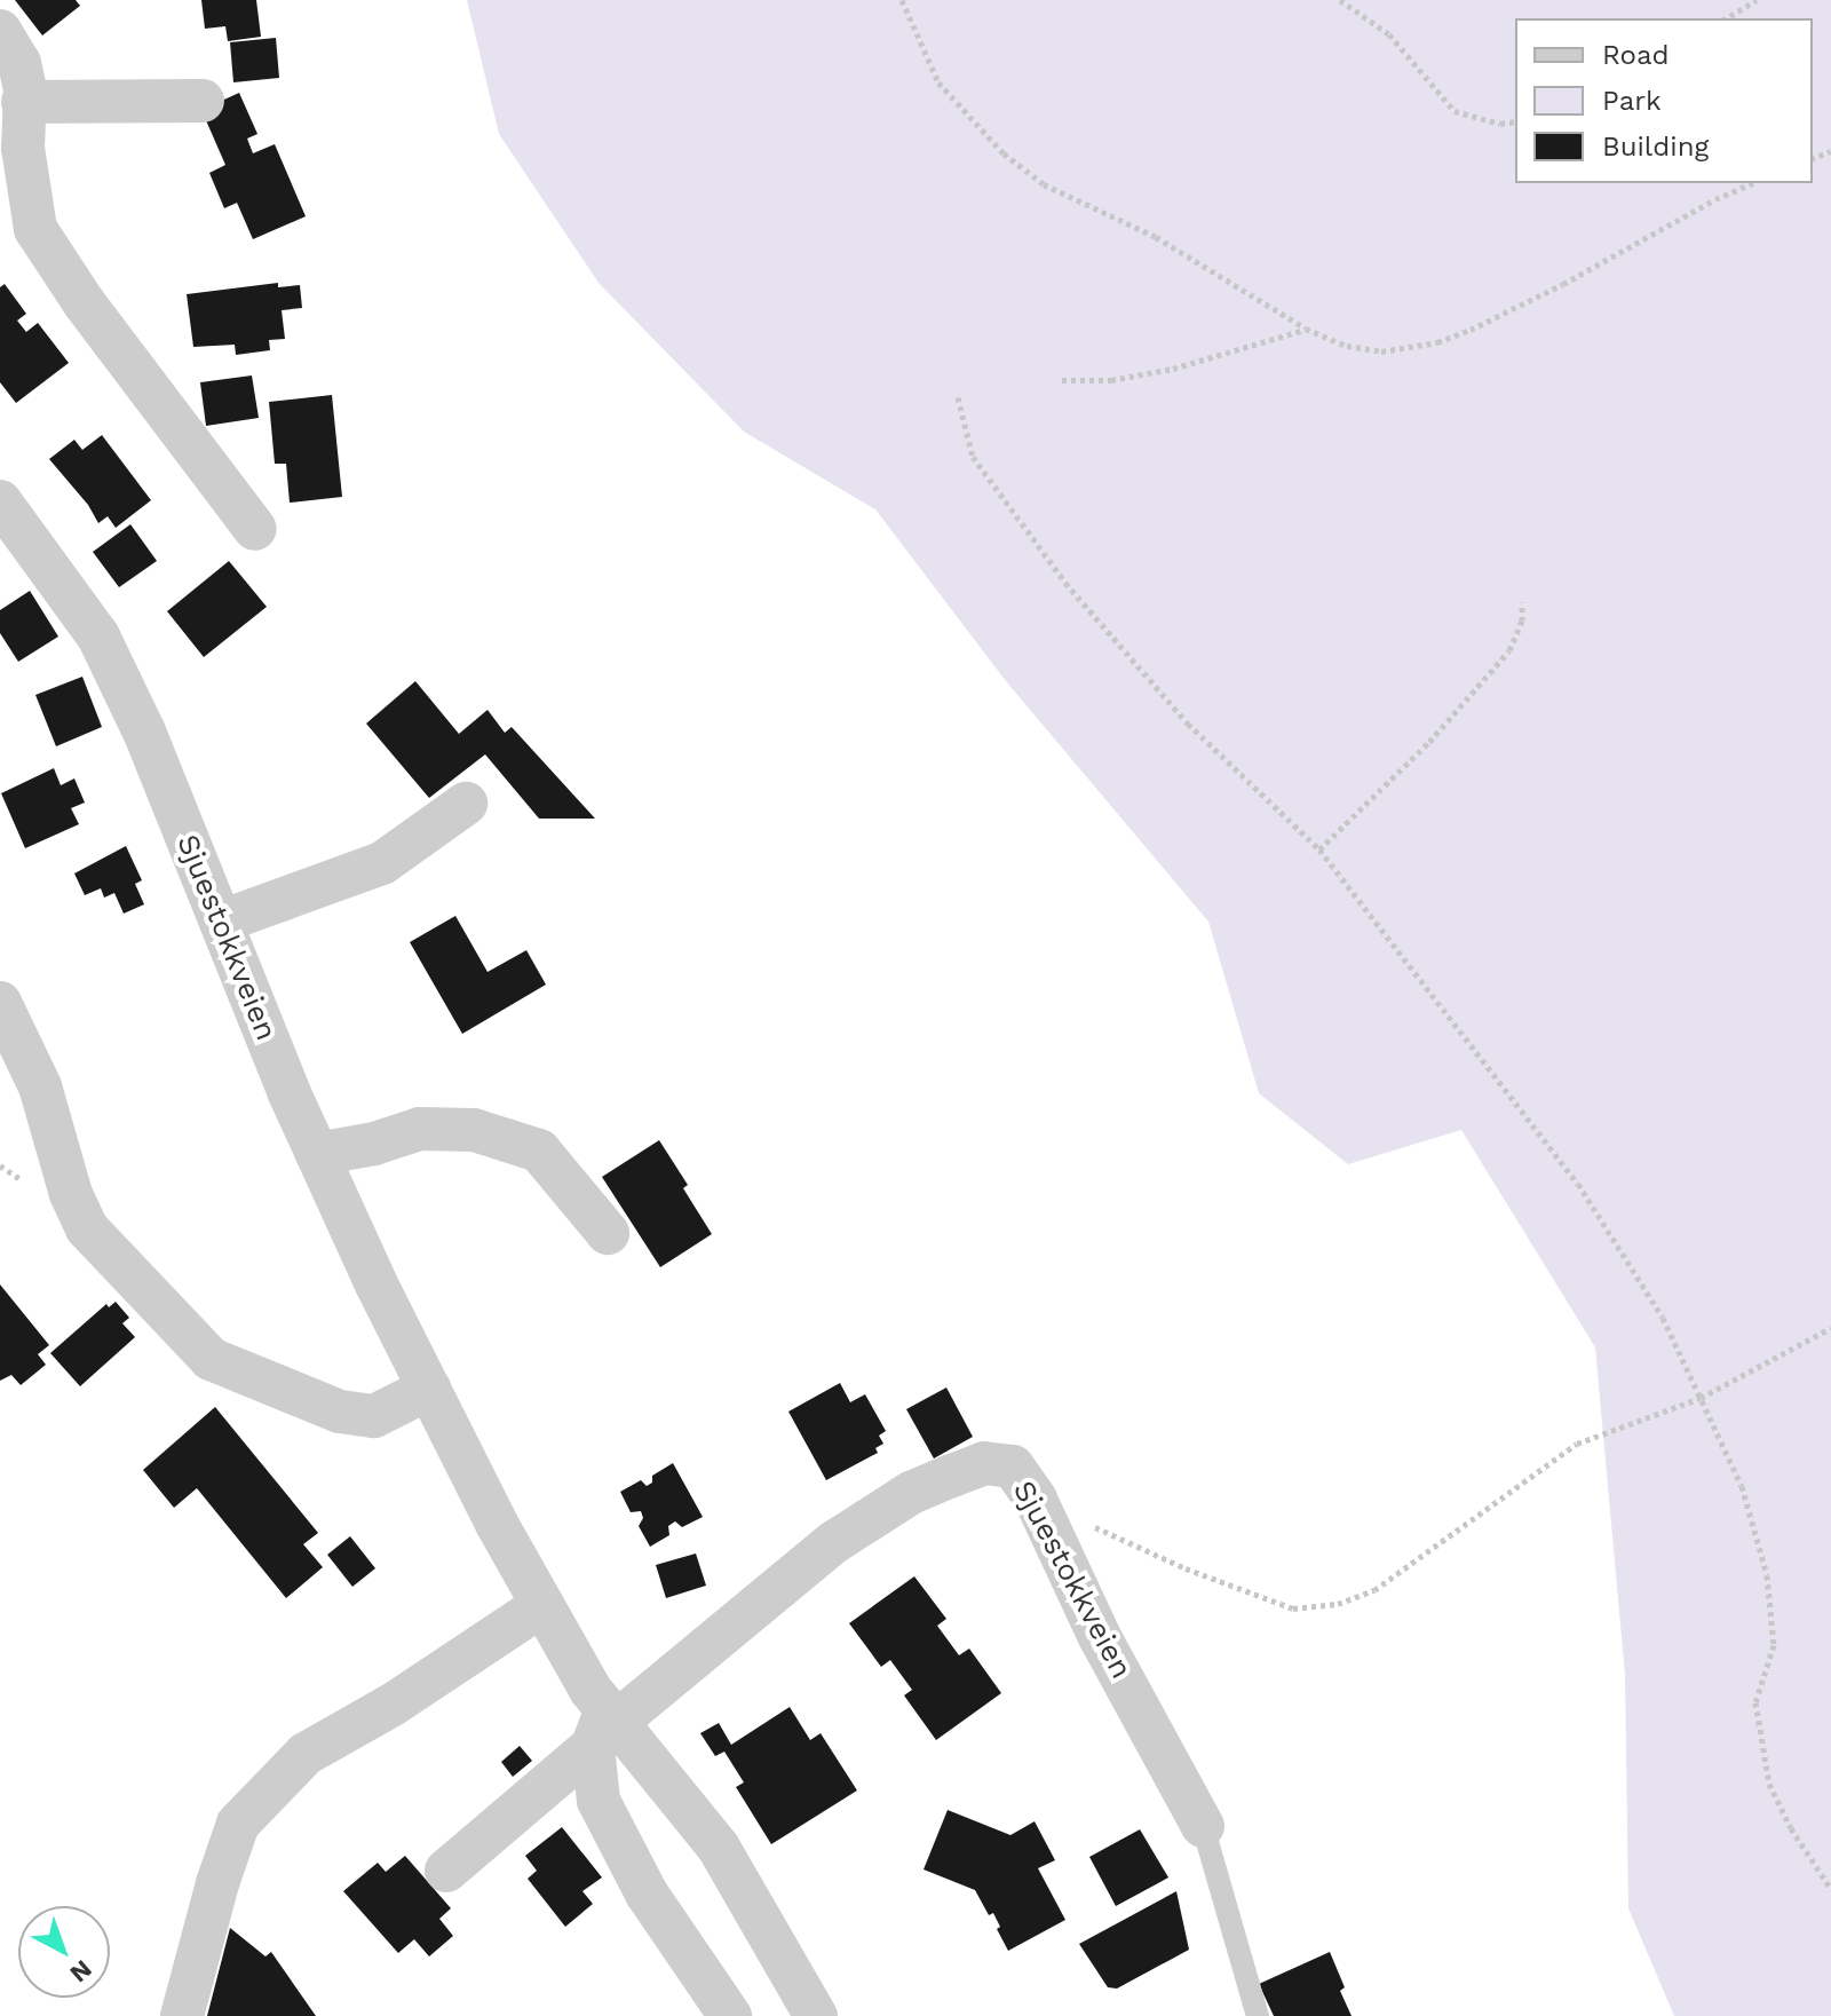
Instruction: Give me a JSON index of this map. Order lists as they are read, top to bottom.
{
  "streets": {
    "street": ["Sjuestokkveien"]
  },
  "legend": ["Road", "Park", "Building"],
  "north": "bottom right"
}
